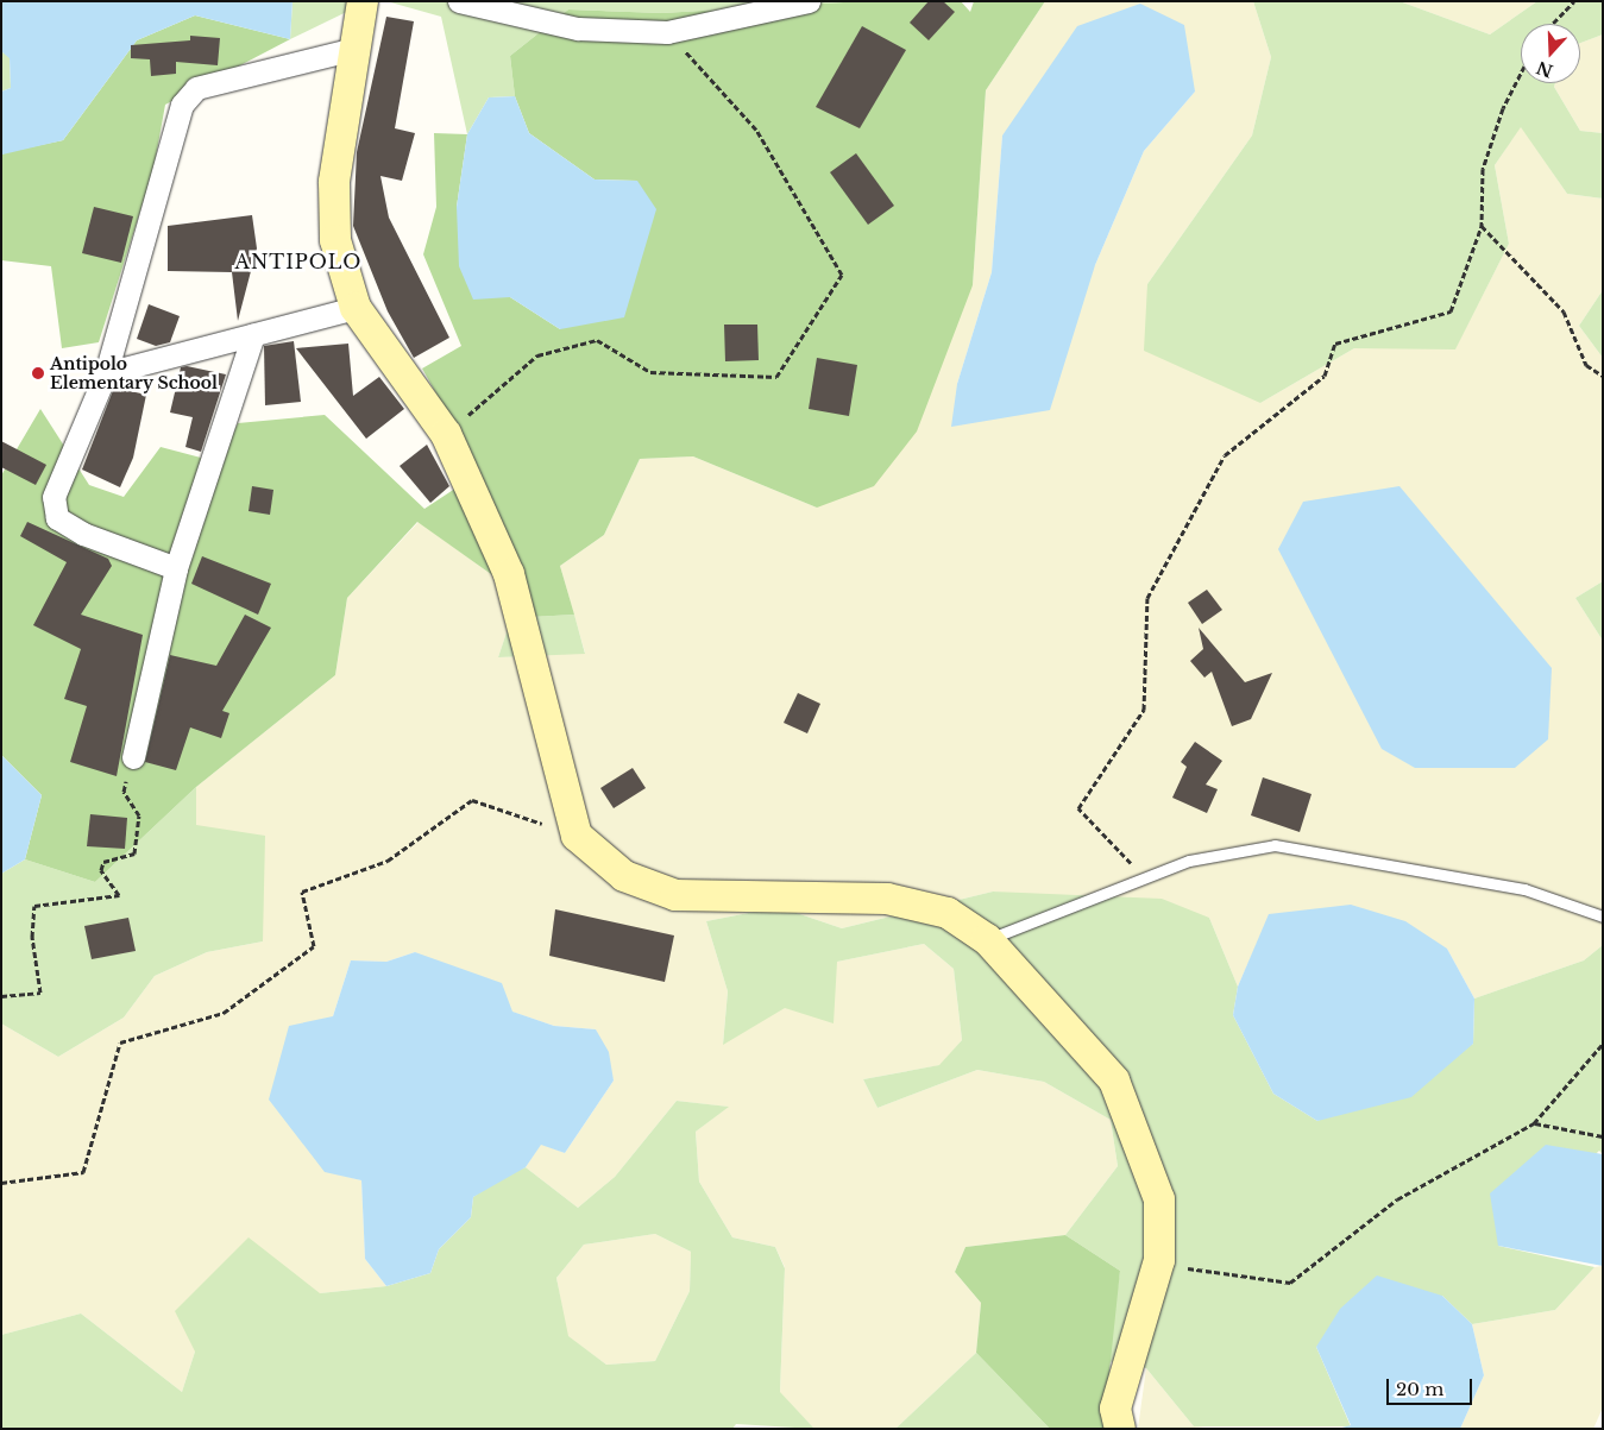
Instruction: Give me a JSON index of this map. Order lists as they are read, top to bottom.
{
  "districts": ["ANTIPOLO"],
  "places": ["Antipolo Elementary School"],
  "scale_bar": "20 m",
  "north": "bottom"
}
